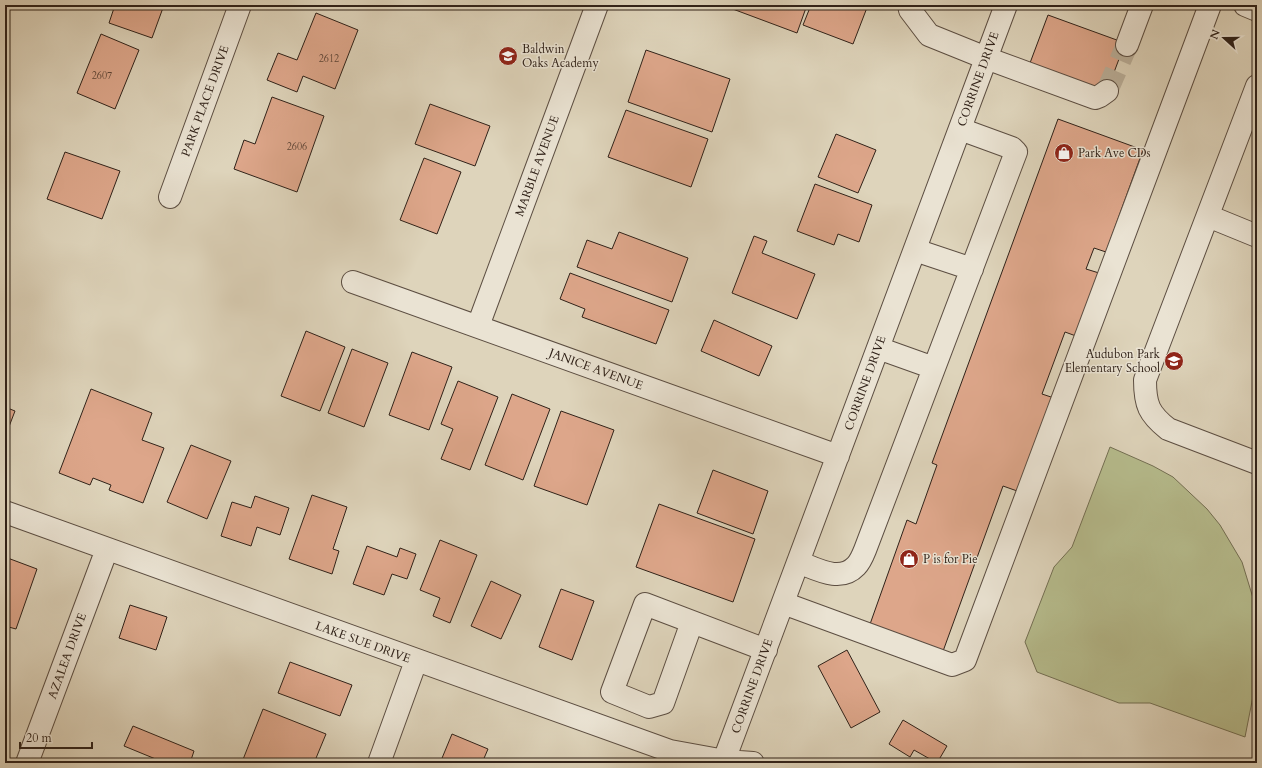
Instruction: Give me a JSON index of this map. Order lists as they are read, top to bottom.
{
  "streets": {
    "street": [
      "CORRINE DRIVE",
      "PARK PLACE DRIVE",
      "MARBLE AVENUE",
      "JANICE AVENUE",
      "LAKE SUE DRIVE",
      "AZALEA DRIVE"
    ]
  },
  "crossings": [
    ["CORRINE DRIVE", "JANICE AVENUE"],
    ["CORRINE DRIVE", "LAKE SUE DRIVE"],
    ["MARBLE AVENUE", "JANICE AVENUE"],
    ["LAKE SUE DRIVE", "AZALEA DRIVE"]
  ],
  "places": {
    "school or university": ["Baldwin Oaks Academy", "Audubon Park Elementary School"],
    "shop": ["Park Ave CDs", "P is for Pie"]
  },
  "house_numbers": ["2612", "2607", "2606"],
  "scale_bar": "20 m",
  "north": "left"
}
